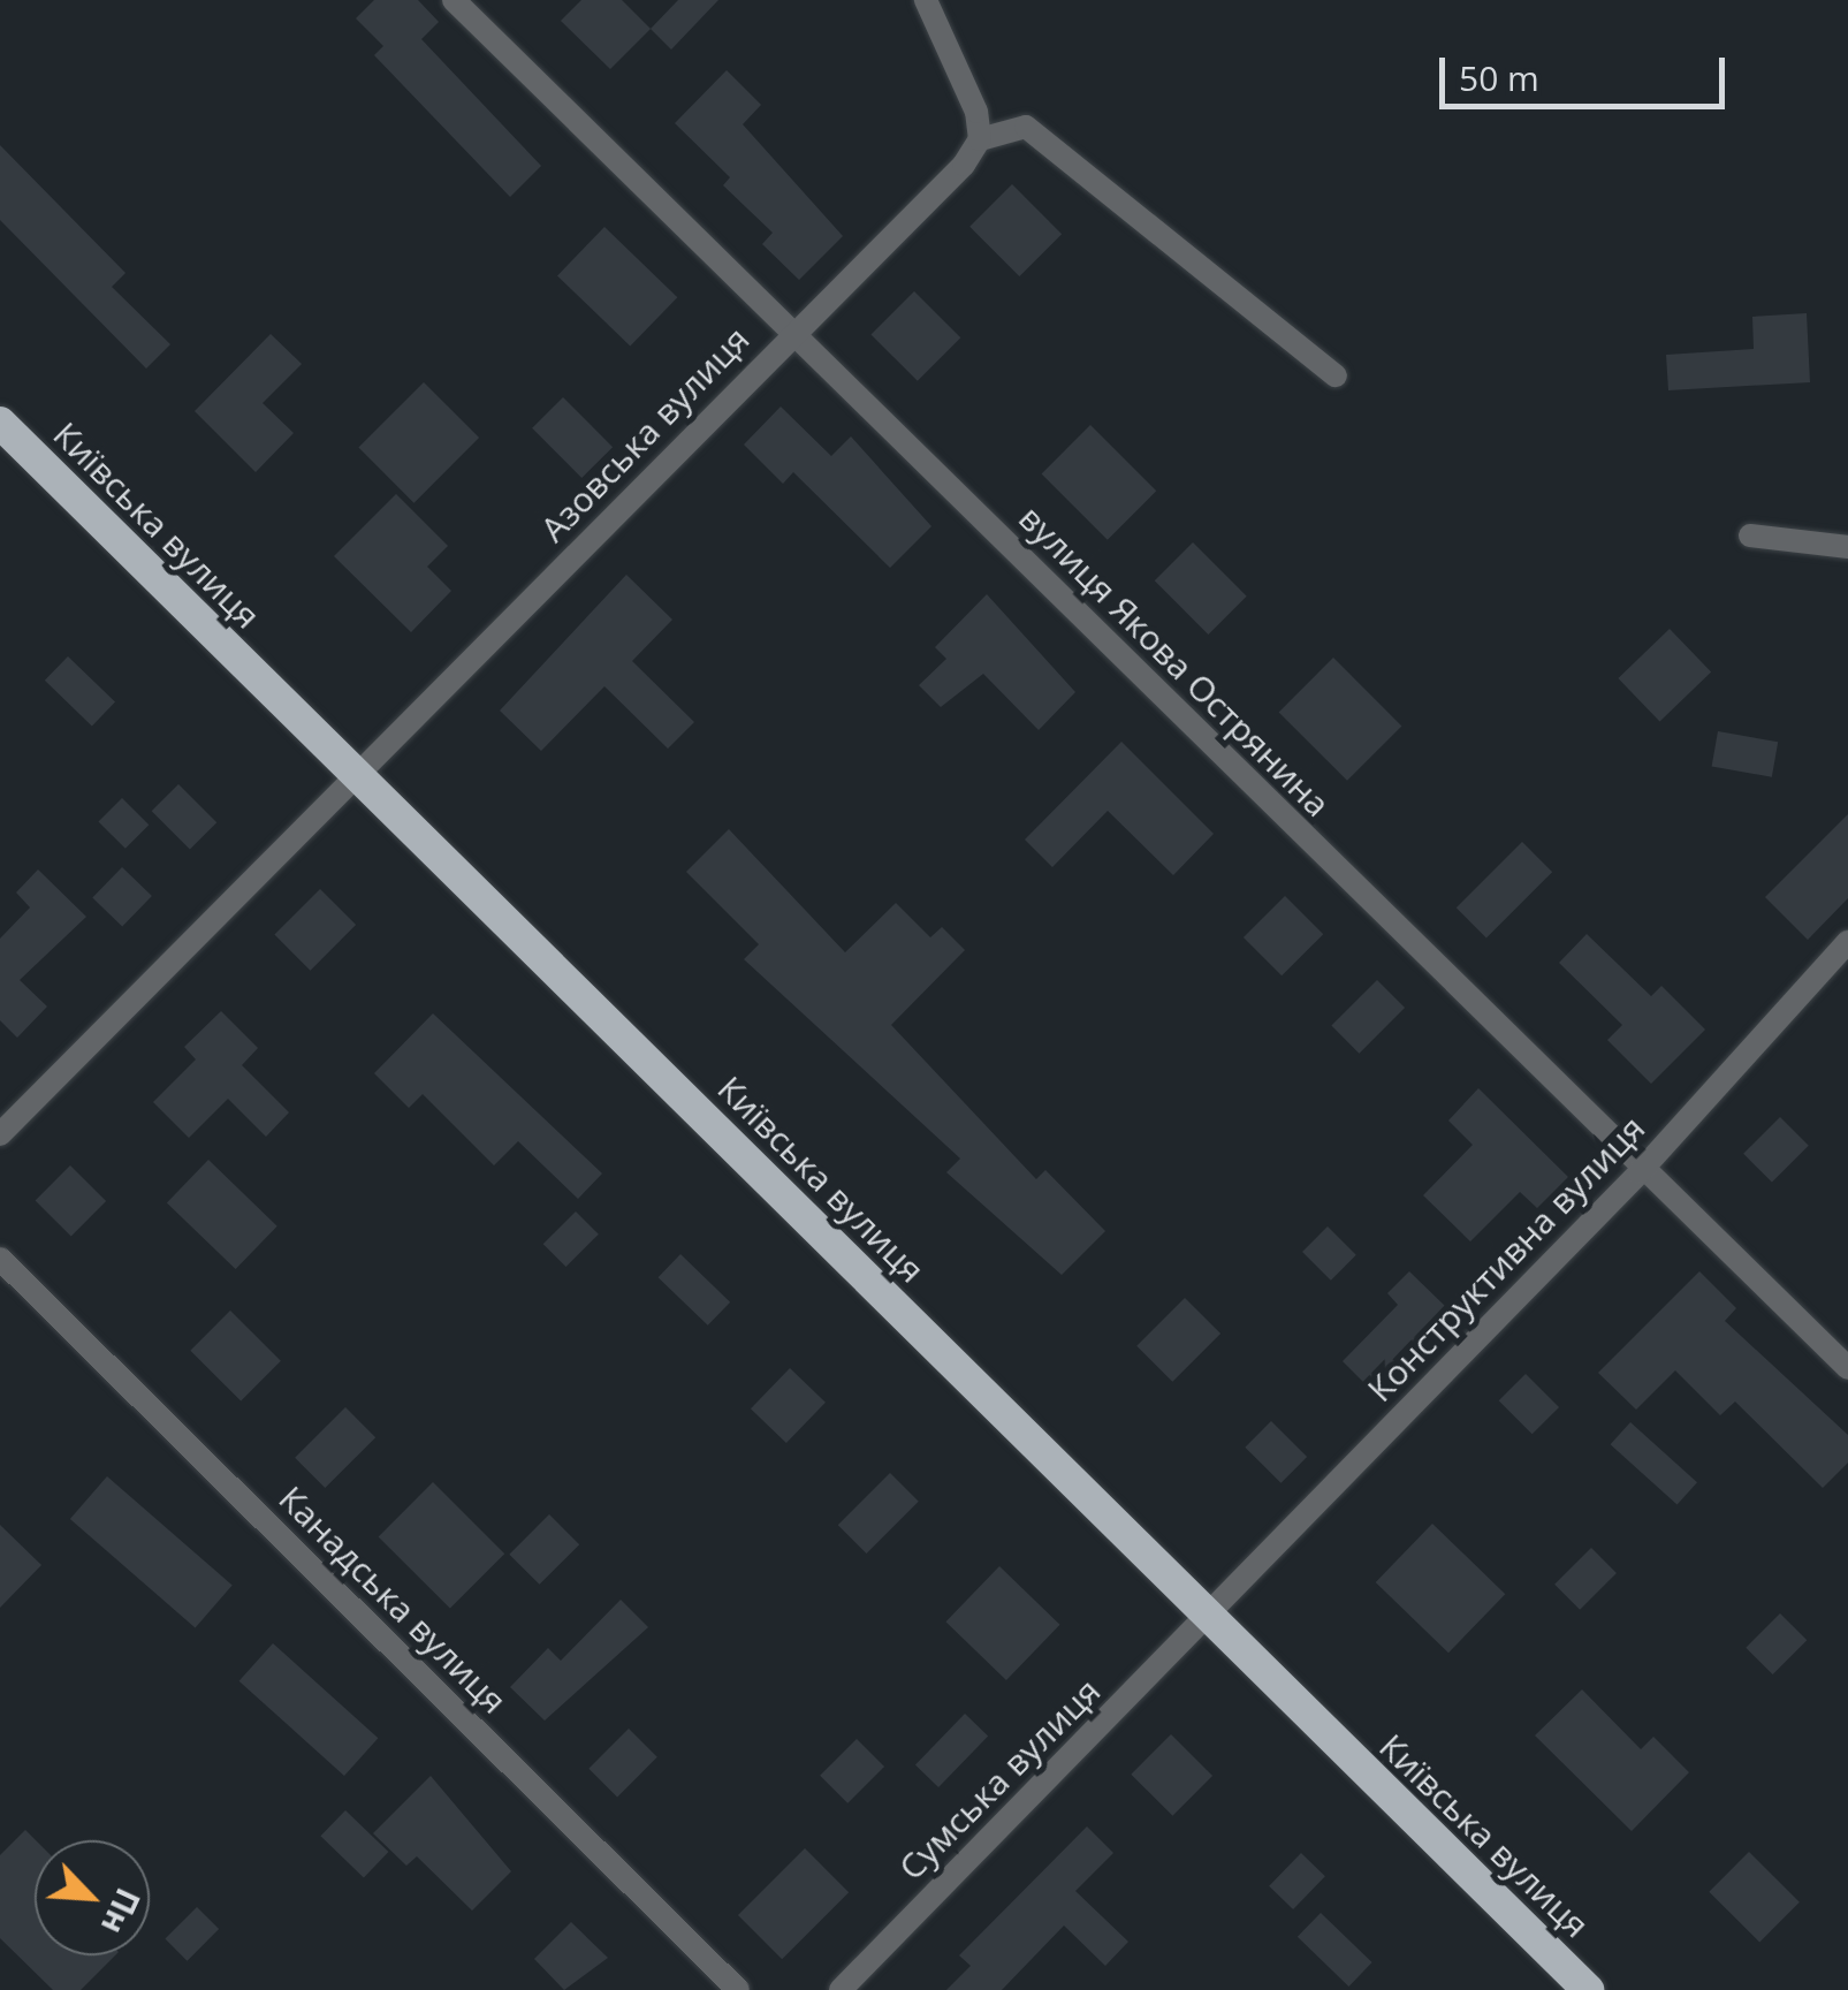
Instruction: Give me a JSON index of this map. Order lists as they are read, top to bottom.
{
  "streets": {
    "highway": ["Київська вулиця"],
    "street": [
      "Азовська вулиця",
      "вулиця Якова Острянина",
      "Конструктивна вулиця",
      "Канадська вулиця",
      "Сумська вулиця"
    ]
  },
  "crossings": [
    ["Азовська вулиця", "Київська вулиця"],
    ["Азовська вулиця", "вулиця Якова Острянина"],
    ["Київська вулиця", "Конструктивна вулиця"],
    ["Київська вулиця", "Сумська вулиця"],
    ["вулиця Якова Острянина", "Конструктивна вулиця"],
    ["Конструктивна вулиця", "Сумська вулиця"]
  ],
  "scale_bar": "50 m",
  "north": "bottom right"
}
